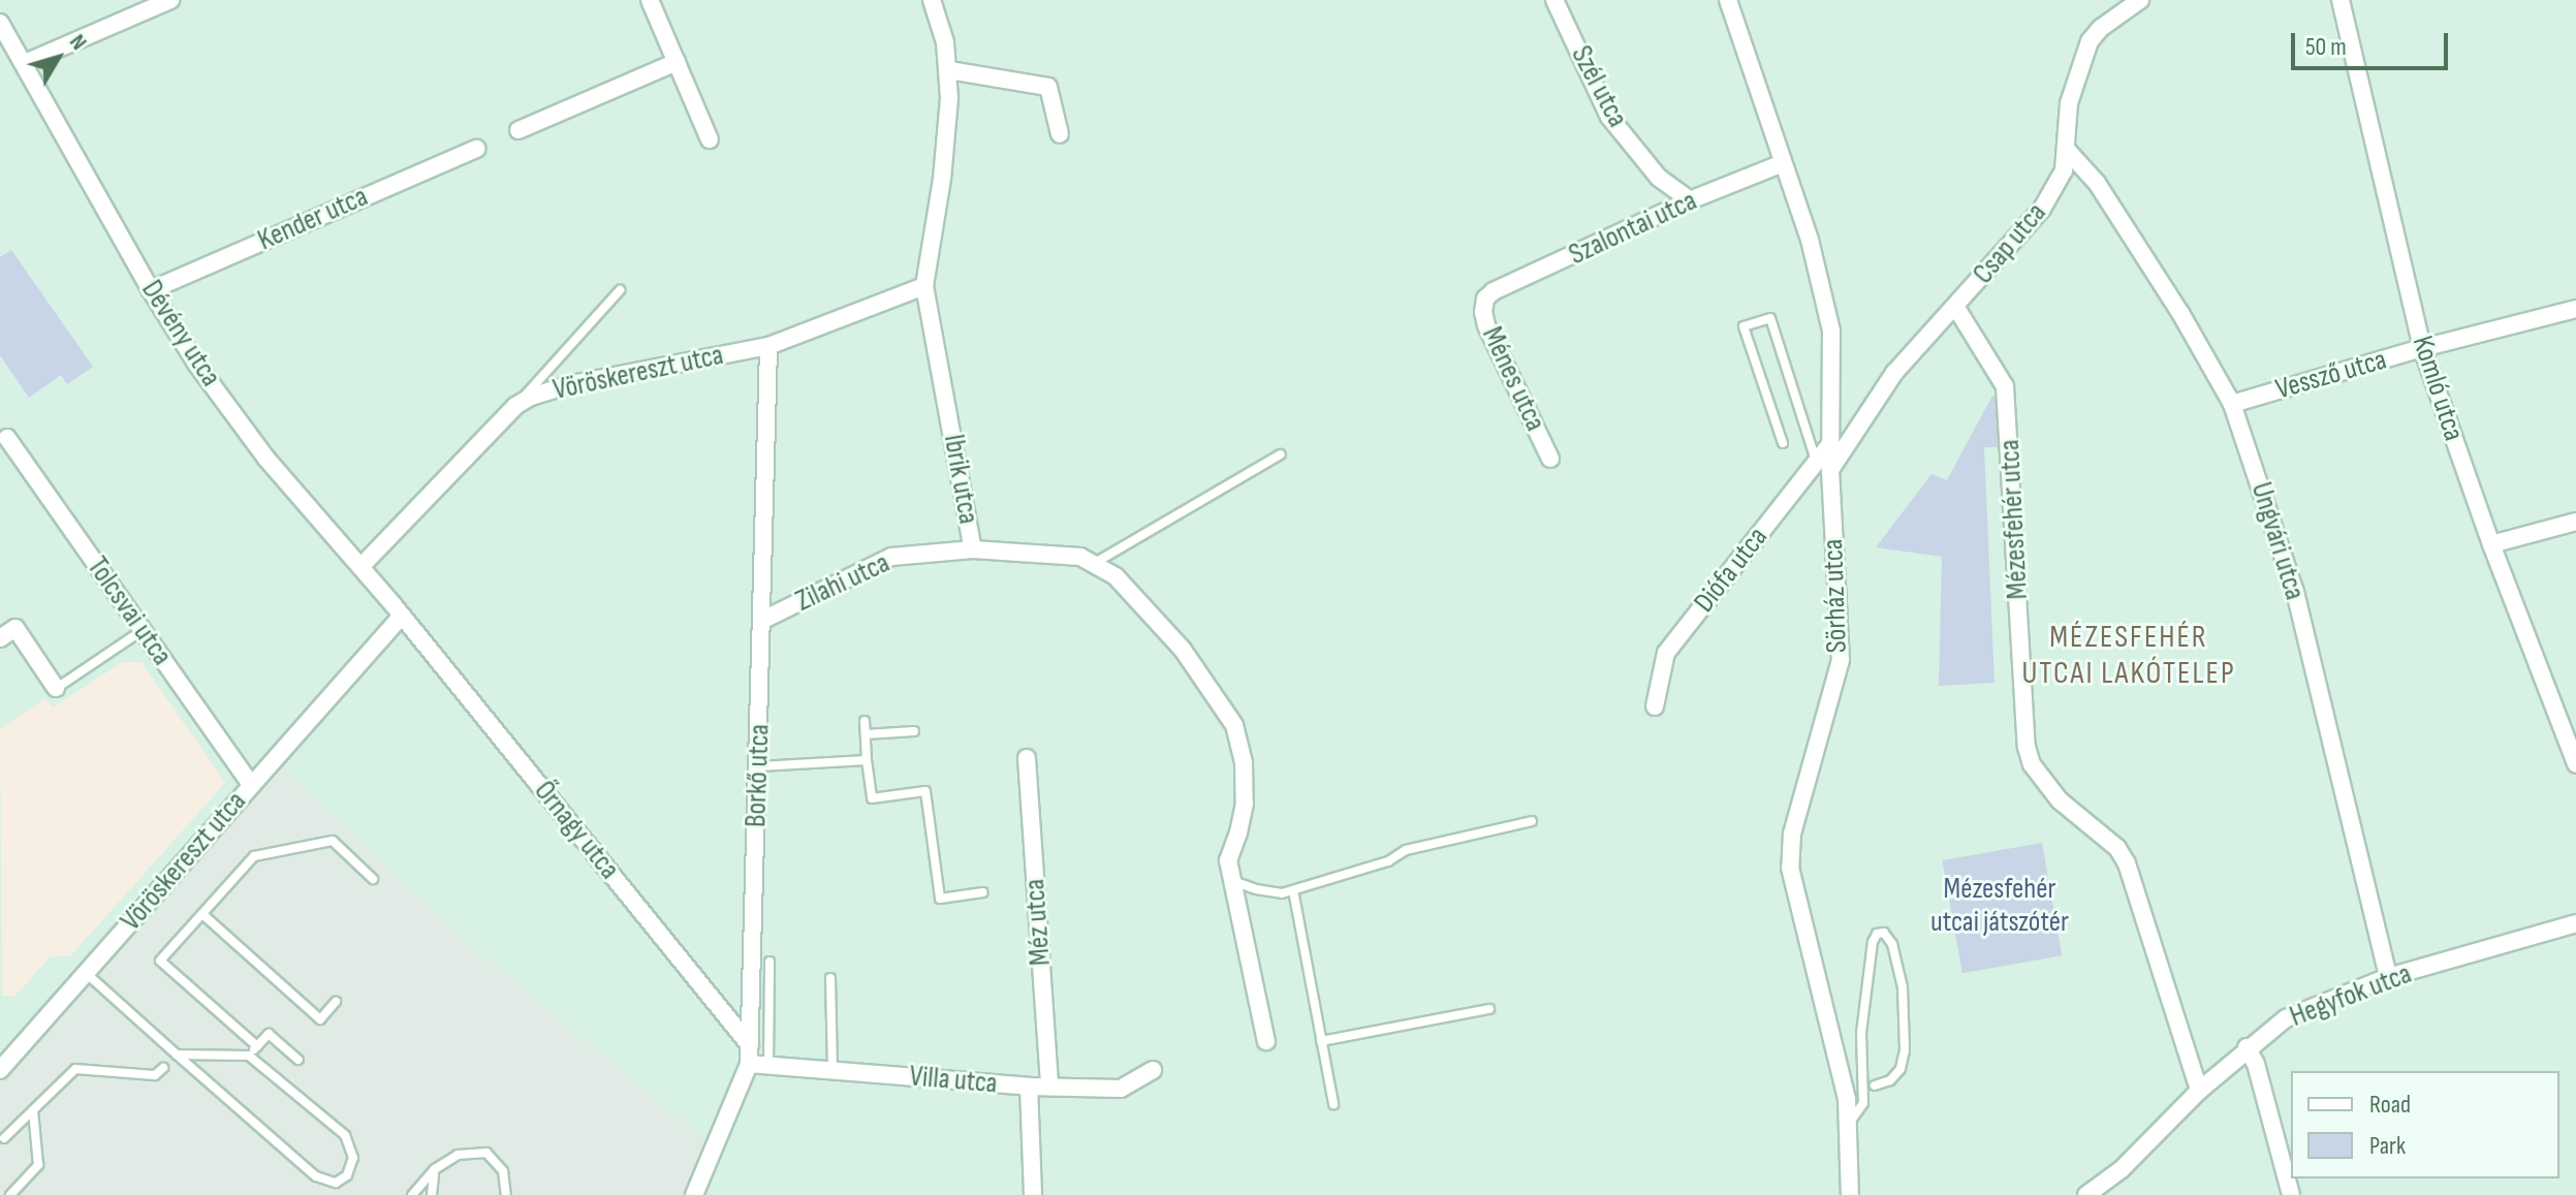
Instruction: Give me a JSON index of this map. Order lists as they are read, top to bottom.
{
  "streets": {
    "street": [
      "Szél utca",
      "Kender utca",
      "Szalontai utca",
      "Csap utca",
      "Dévény utca",
      "Vöröskereszt utca",
      "Vessző utca",
      "Ménes utca",
      "Komló utca",
      "Ibrik utca",
      "Mézesfehér utca",
      "Ungvári utca",
      "Diófa utca",
      "Zilahi utca",
      "Sörház utca",
      "Tolcsvai utca",
      "Borkő utca",
      "Őrnagy utca",
      "Méz utca",
      "Hegyfok utca",
      "Villa utca"
    ]
  },
  "crossings": [
    ["Szél utca", "Szalontai utca"],
    ["Kender utca", "Dévény utca"],
    ["Szalontai utca", "Ménes utca"],
    ["Szalontai utca", "Sörház utca"],
    ["Csap utca", "Mézesfehér utca"],
    ["Csap utca", "Ungvári utca"],
    ["Csap utca", "Diófa utca"],
    ["Csap utca", "Sörház utca"],
    ["Dévény utca", "Vöröskereszt utca"],
    ["Dévény utca", "Őrnagy utca"],
    ["Vöröskereszt utca", "Ibrik utca"],
    ["Vöröskereszt utca", "Tolcsvai utca"],
    ["Vöröskereszt utca", "Borkő utca"],
    ["Vöröskereszt utca", "Őrnagy utca"],
    ["Vessző utca", "Komló utca"],
    ["Vessző utca", "Ungvári utca"],
    ["Ibrik utca", "Zilahi utca"],
    ["Mézesfehér utca", "Hegyfok utca"],
    ["Ungvári utca", "Hegyfok utca"],
    ["Diófa utca", "Sörház utca"],
    ["Zilahi utca", "Borkő utca"],
    ["Borkő utca", "Őrnagy utca"],
    ["Borkő utca", "Villa utca"],
    ["Méz utca", "Villa utca"]
  ],
  "districts": ["MÉZESFEHÉR UTCAI LAKÓTELEP"],
  "parks": ["Mézesfehér utcai játszótér"],
  "legend": ["Road", "Park"],
  "scale_bar": "50 m",
  "north": "top right"
}
